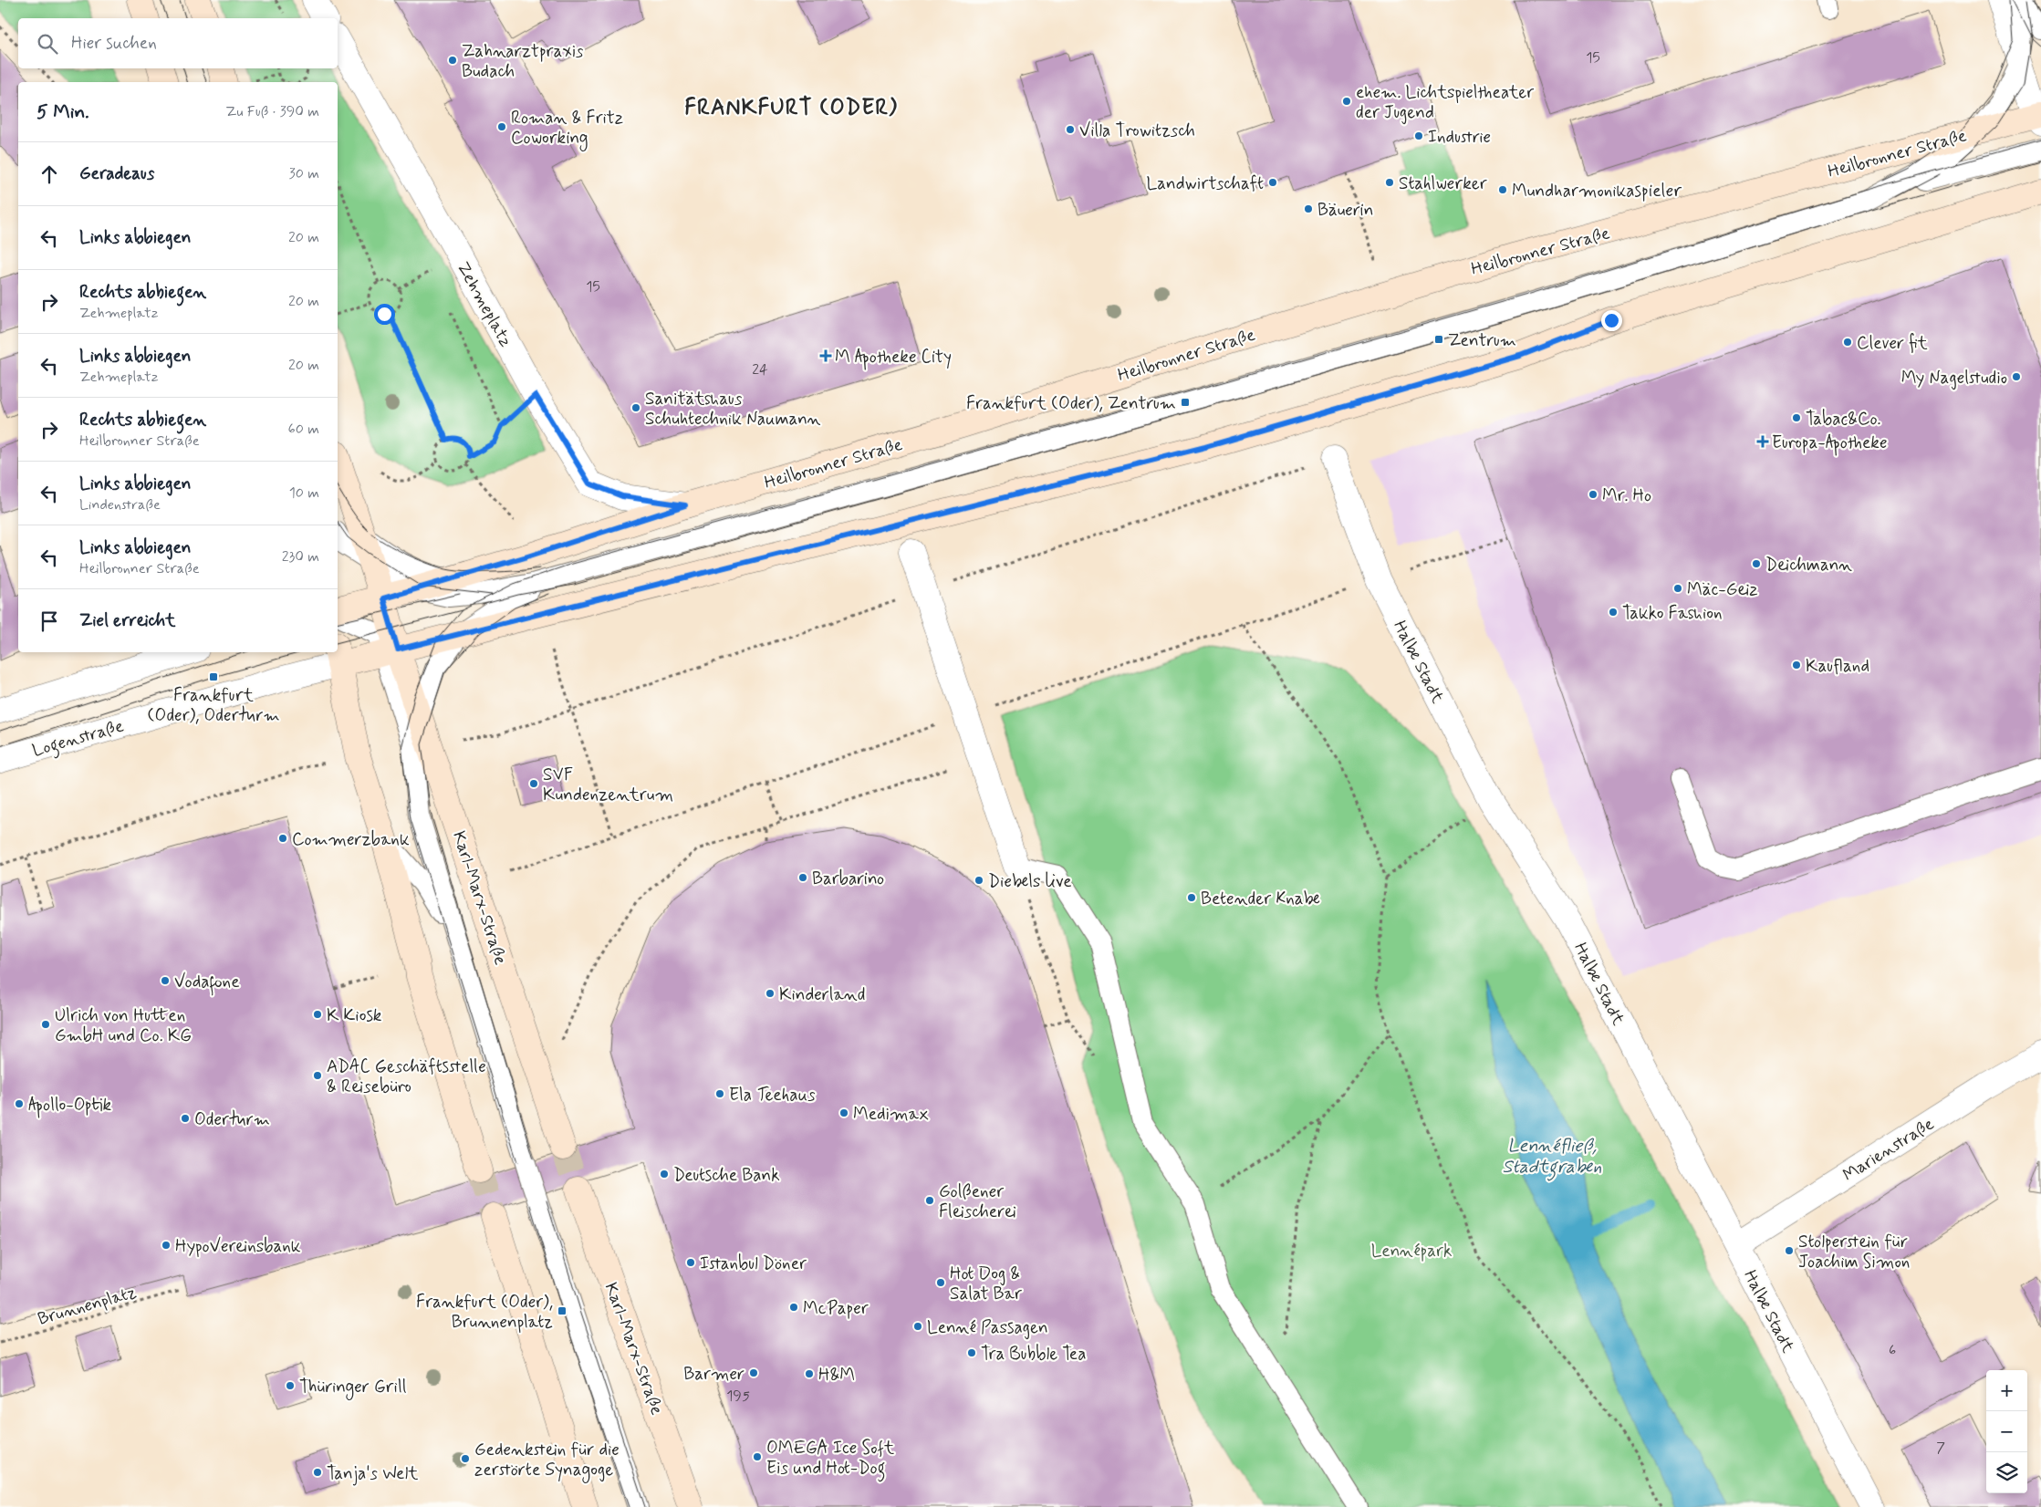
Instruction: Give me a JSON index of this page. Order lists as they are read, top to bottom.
{
  "streets": {
    "street": [
      "Heilbronner Straße",
      "Zehmeplatz",
      "Halbe Stadt",
      "Logenstraße",
      "Karl-Marx-Straße",
      "Marienstraße"
    ],
    "path": ["Brunnenplatz"]
  },
  "crossings": [
    ["Heilbronner Straße", "Zehmeplatz"],
    ["Heilbronner Straße", "Karl-Marx-Straße"],
    ["Halbe Stadt", "Marienstraße"]
  ],
  "districts": ["FRANKFURT (ODER)"],
  "water": ["Lennéfließ, Stadtgraben"],
  "parks": ["Lennépark"],
  "places": {
    "other": [
      "Zahnarztpraxis Budach",
      "ehem. Lichtspieltheater der Jugend",
      "Roman & Fritz Coworking",
      "Villa Trowitzsch",
      "Industrie",
      "Landwirtschaft",
      "Stahlwerker",
      "Mundharmonikaspieler",
      "Bäuerin",
      "Clever fit",
      "My Nagelstudio",
      "Sanitätshaus Schuhtechnik Naumann",
      "Tabac&Co.",
      "Mr. Ho",
      "Deichmann",
      "Mäc-Geiz",
      "Takko Fashion",
      "Kaufland",
      "SVF Kundenzentrum",
      "Commerzbank",
      "Barbarino",
      "Diebels live",
      "Betender Knabe",
      "Vodafone",
      "Kinderland",
      "K Kiosk",
      "Ulrich von Hutten GmbH und Co. KG",
      "ADAC Geschäftsstelle & Reisebüro",
      "Ela Teehaus",
      "Apollo-Optik",
      "Medimax",
      "Oderturm",
      "Deutsche Bank",
      "Golßener Fleischerei",
      "HypoVereinsbank",
      "Stolperstein für Joachim Simon",
      "Istanbul Döner",
      "Hot Dog & Salat Bar",
      "McPaper",
      "Lenné Passagen",
      "Tra Bubble Tea",
      "Barmer",
      "H&M",
      "Thüringer Grill",
      "OMEGA Ice Soft Eis und Hot-Dog",
      "Gedenkstein für die zerstörte Synagoge",
      "Tanja's Welt"
    ],
    "transit": [
      "Zentrum",
      "Frankfurt (Oder), Zentrum",
      "Frankfurt (Oder), Oderturm",
      "Frankfurt (Oder), Brunnenplatz"
    ],
    "health": ["M Apotheke City", "Europa-Apotheke"]
  },
  "house_numbers": [
    "15",
    "15",
    "24",
    "6",
    "195",
    "7"
  ],
  "page": {
    "search": "Hier suchen",
    "heading": ["5 Min.", "Zu Fuß · 390 m"],
    "list": [
      ["Geradeaus", "30 m"],
      ["Links abbiegen", "20 m"],
      ["Rechts abbiegen", "Zehmeplatz", "20 m"],
      ["Links abbiegen", "Zehmeplatz", "20 m"],
      ["Rechts abbiegen", "Heilbronner Straße", "60 m"],
      ["Links abbiegen", "Lindenstraße", "10 m"],
      ["Links abbiegen", "Heilbronner Straße", "230 m"],
      "Ziel erreicht"
    ],
    "map_buttons": ["+", "−"]
  }
}
